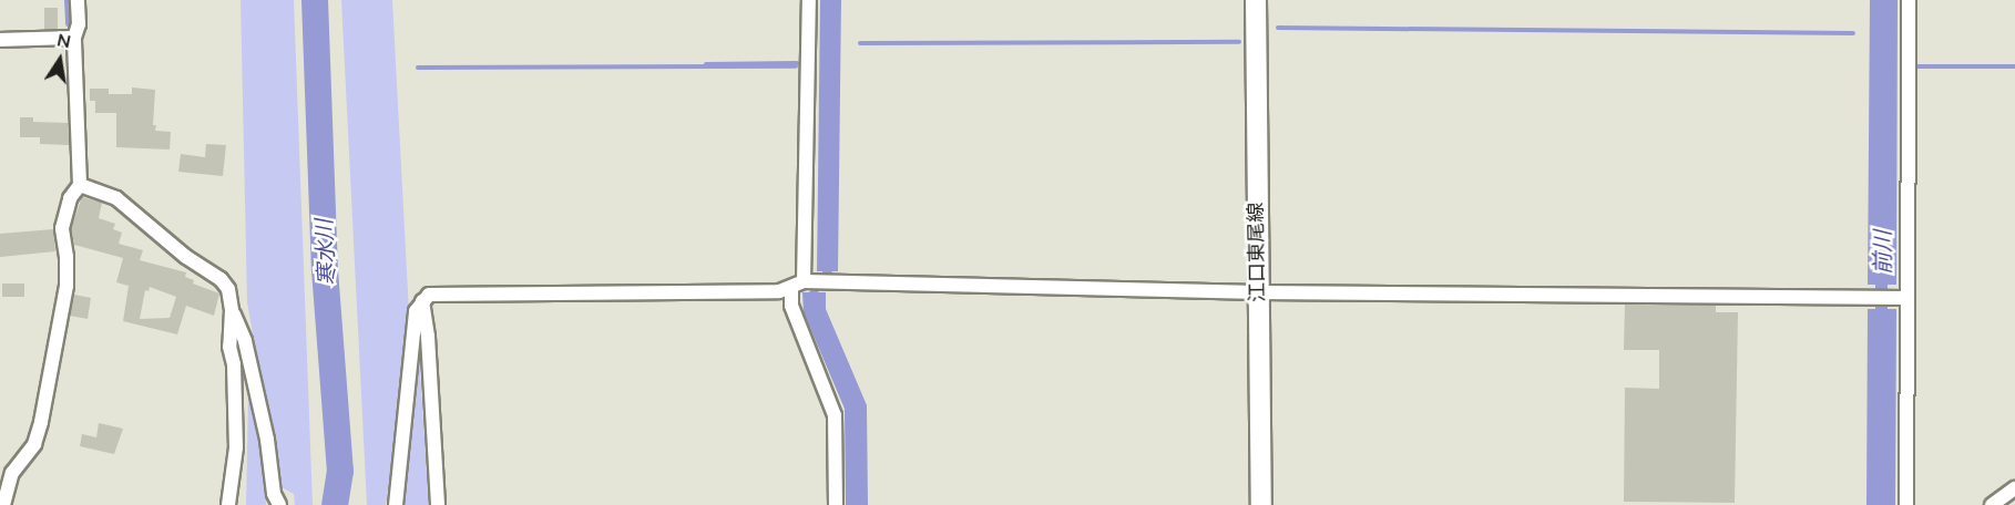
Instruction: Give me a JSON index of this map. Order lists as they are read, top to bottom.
{
  "streets": {
    "main road": ["江口東尾線"]
  },
  "water": ["寒水川", "前川"],
  "north": "top"
}
